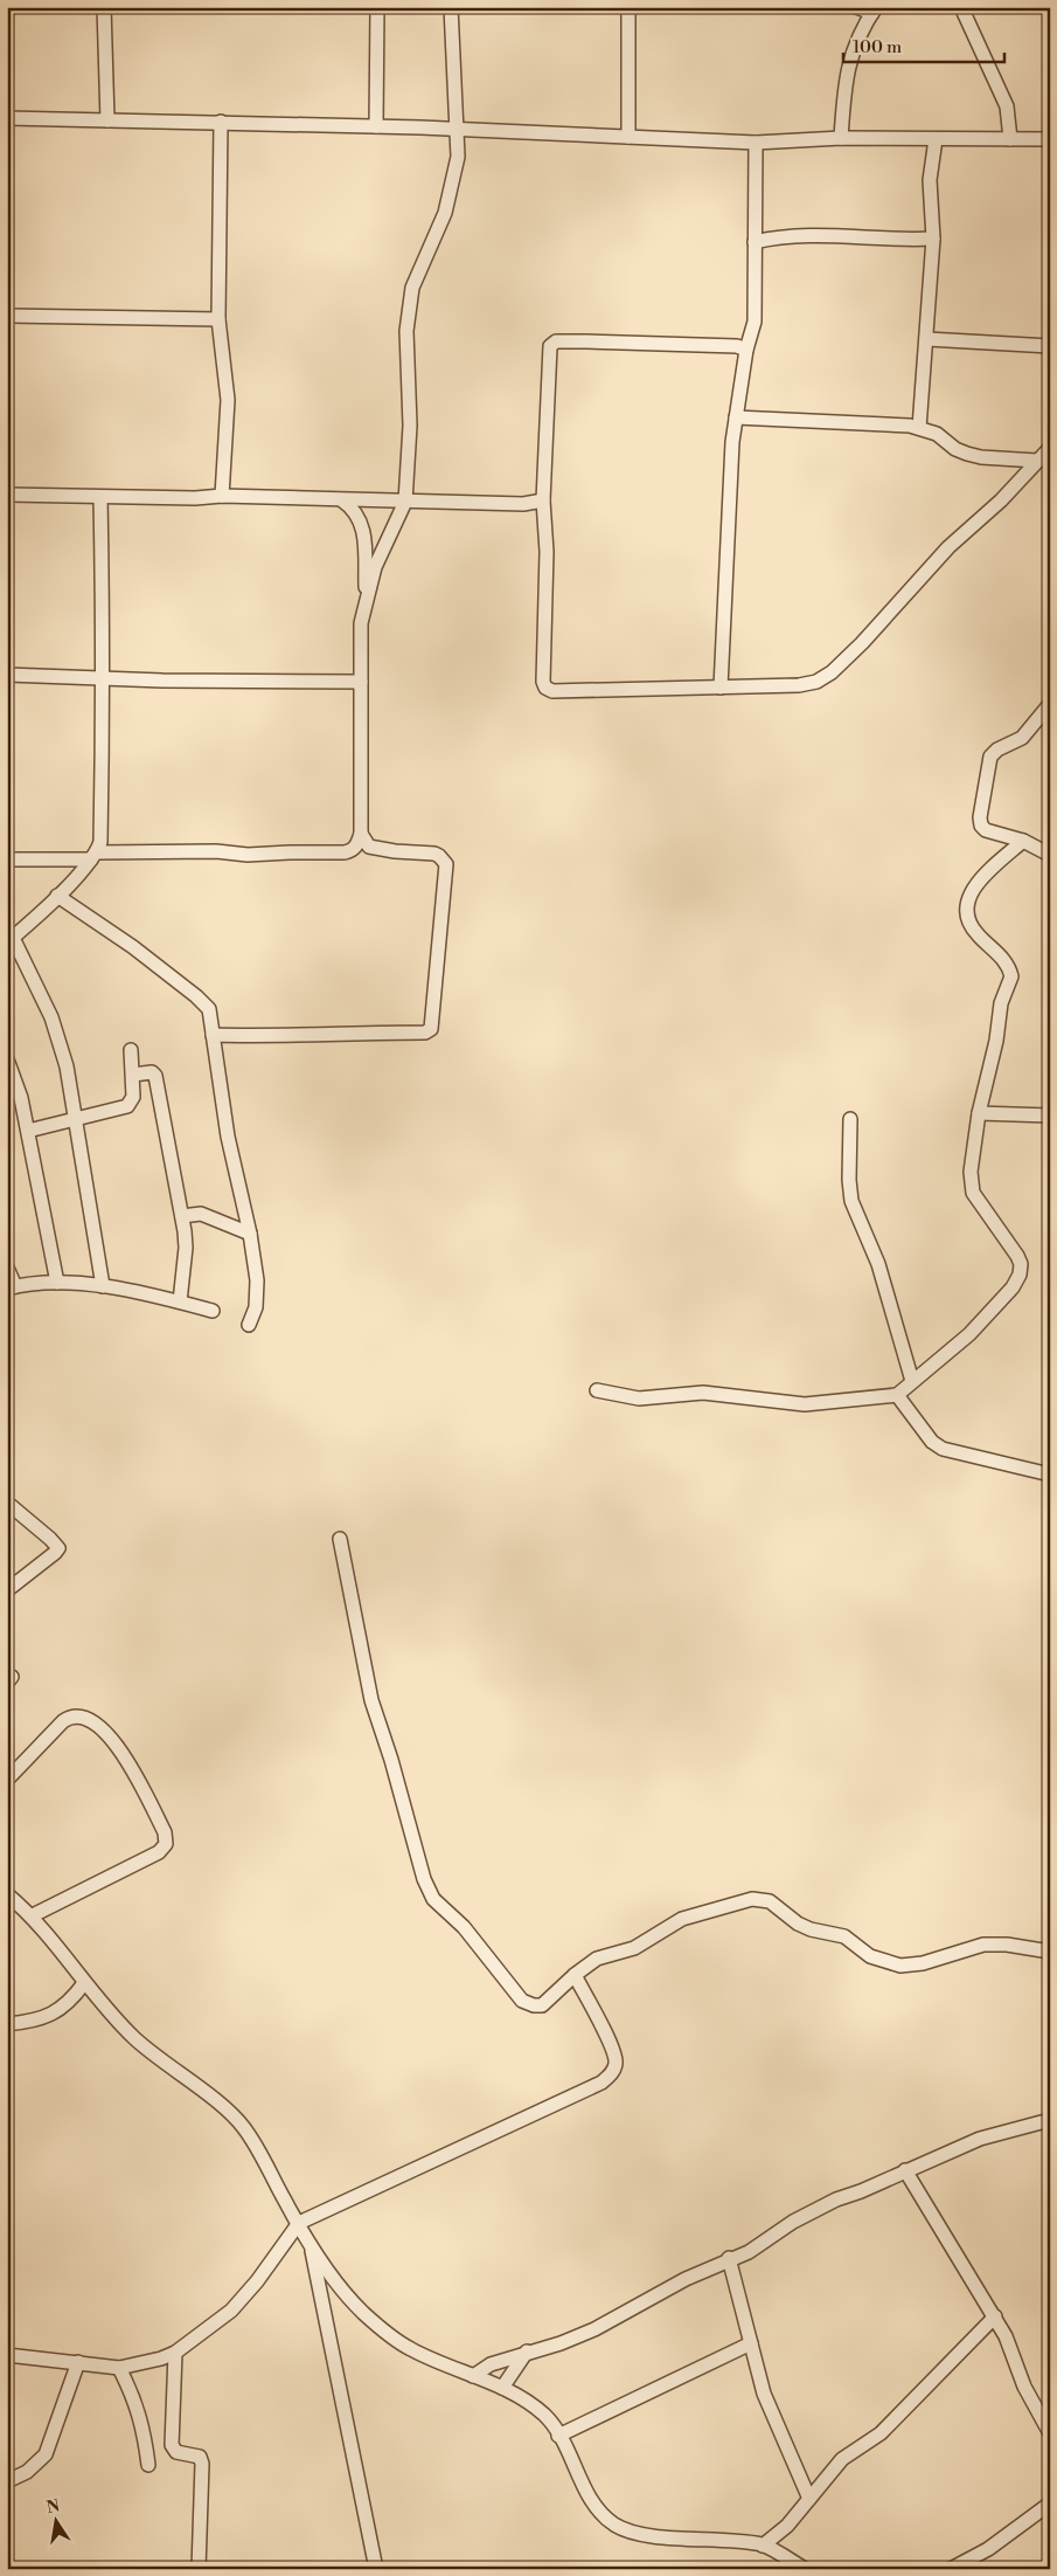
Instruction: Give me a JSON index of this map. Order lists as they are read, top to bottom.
{
  "scale_bar": "100 m",
  "north": "top"
}
